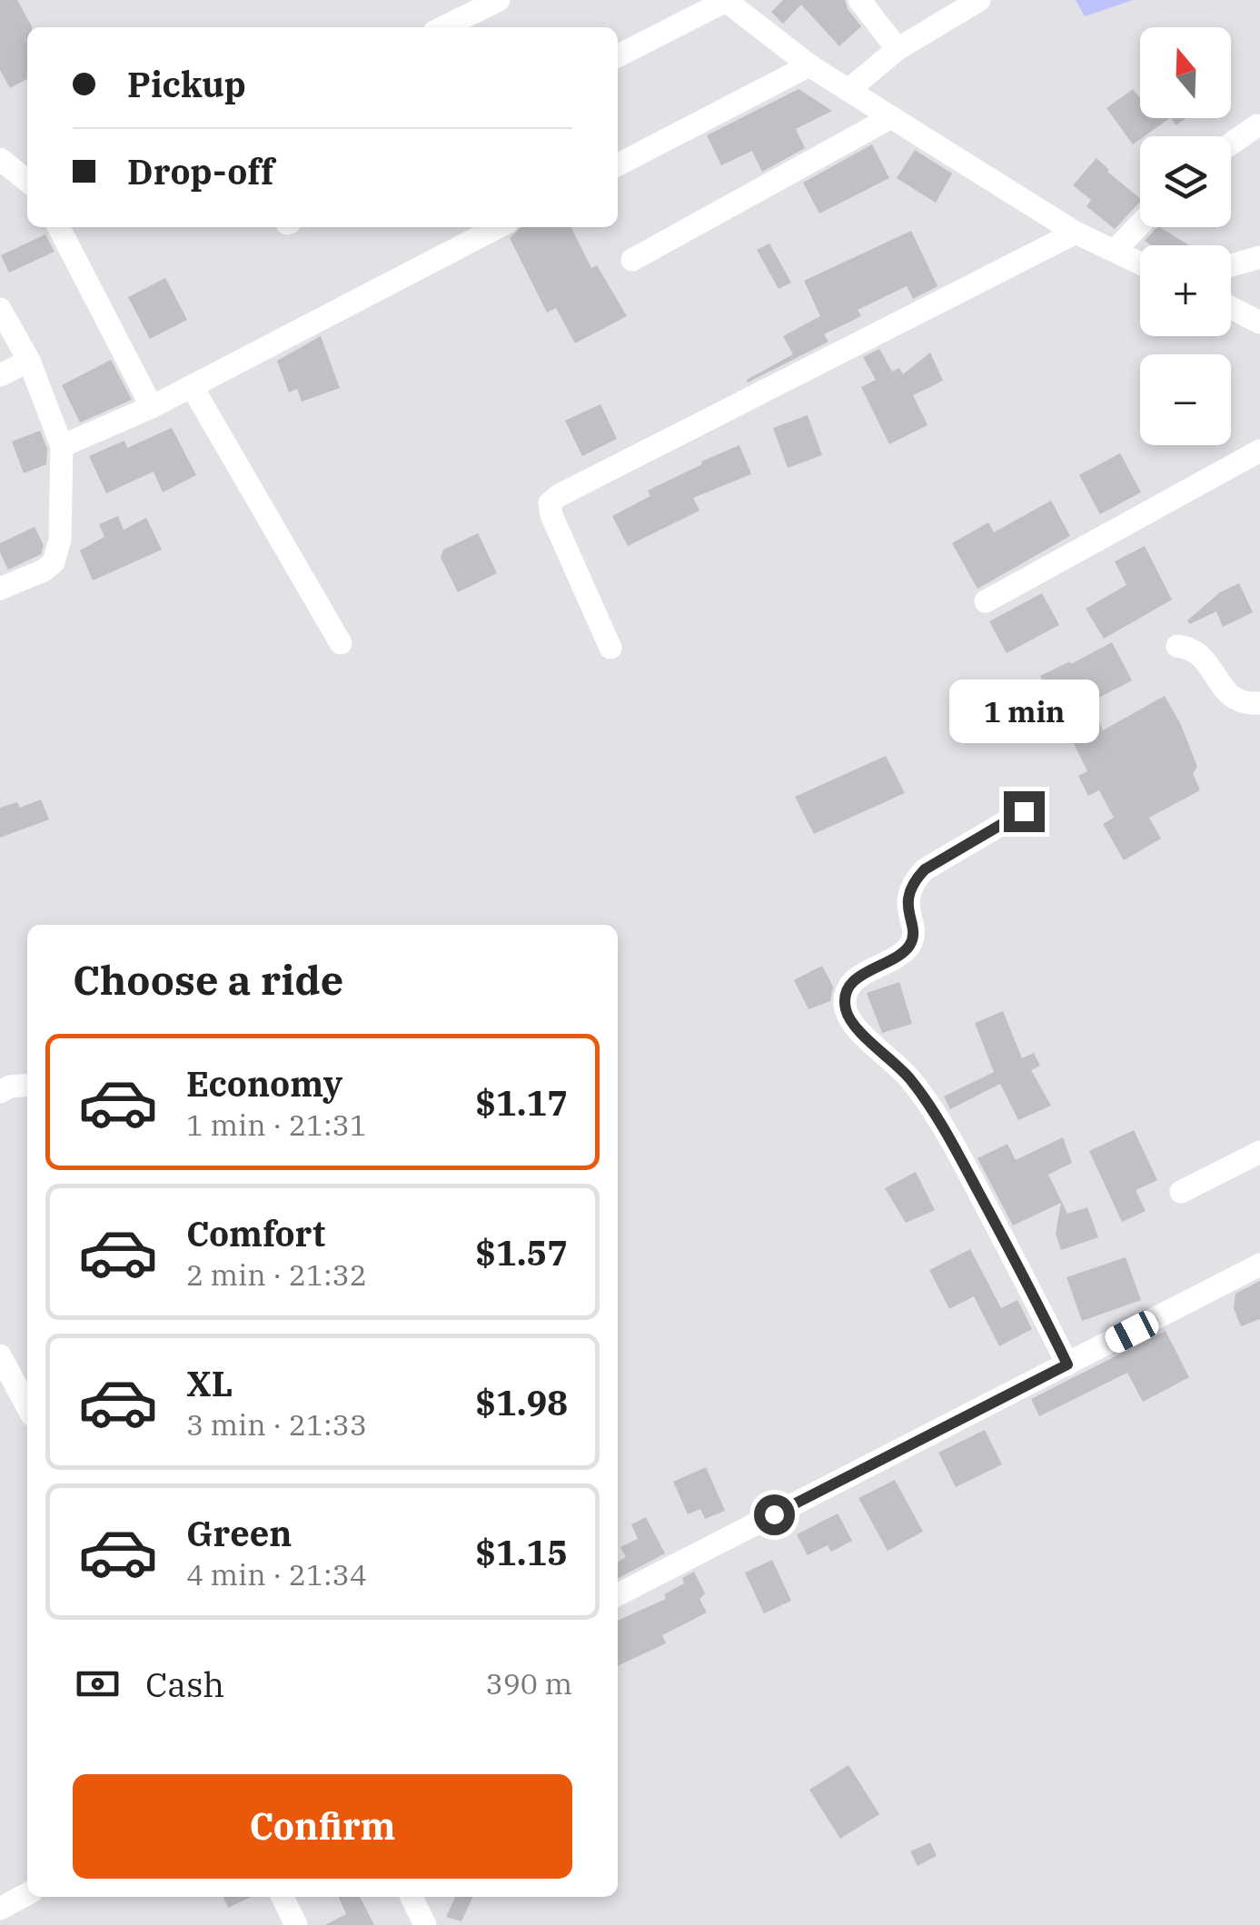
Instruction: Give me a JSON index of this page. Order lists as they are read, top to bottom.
{
  "north": "top",
  "page": {
    "map_buttons": ["+", "−"],
    "banner": ["Pickup", "Drop-off"],
    "bubble": "1 min",
    "heading": "Choose a ride",
    "list": [
      {
        "name": "Economy",
        "note": "1 min · 21:31",
        "value": "$1.17"
      },
      {
        "name": "Comfort",
        "note": "2 min · 21:32",
        "value": "$1.57"
      },
      {
        "name": "XL",
        "note": "3 min · 21:33",
        "value": "$1.98"
      },
      {
        "name": "Green",
        "note": "4 min · 21:34",
        "value": "$1.15"
      }
    ],
    "pay": ["Cash", "390 m"],
    "buttons": "Confirm"
  }
}
